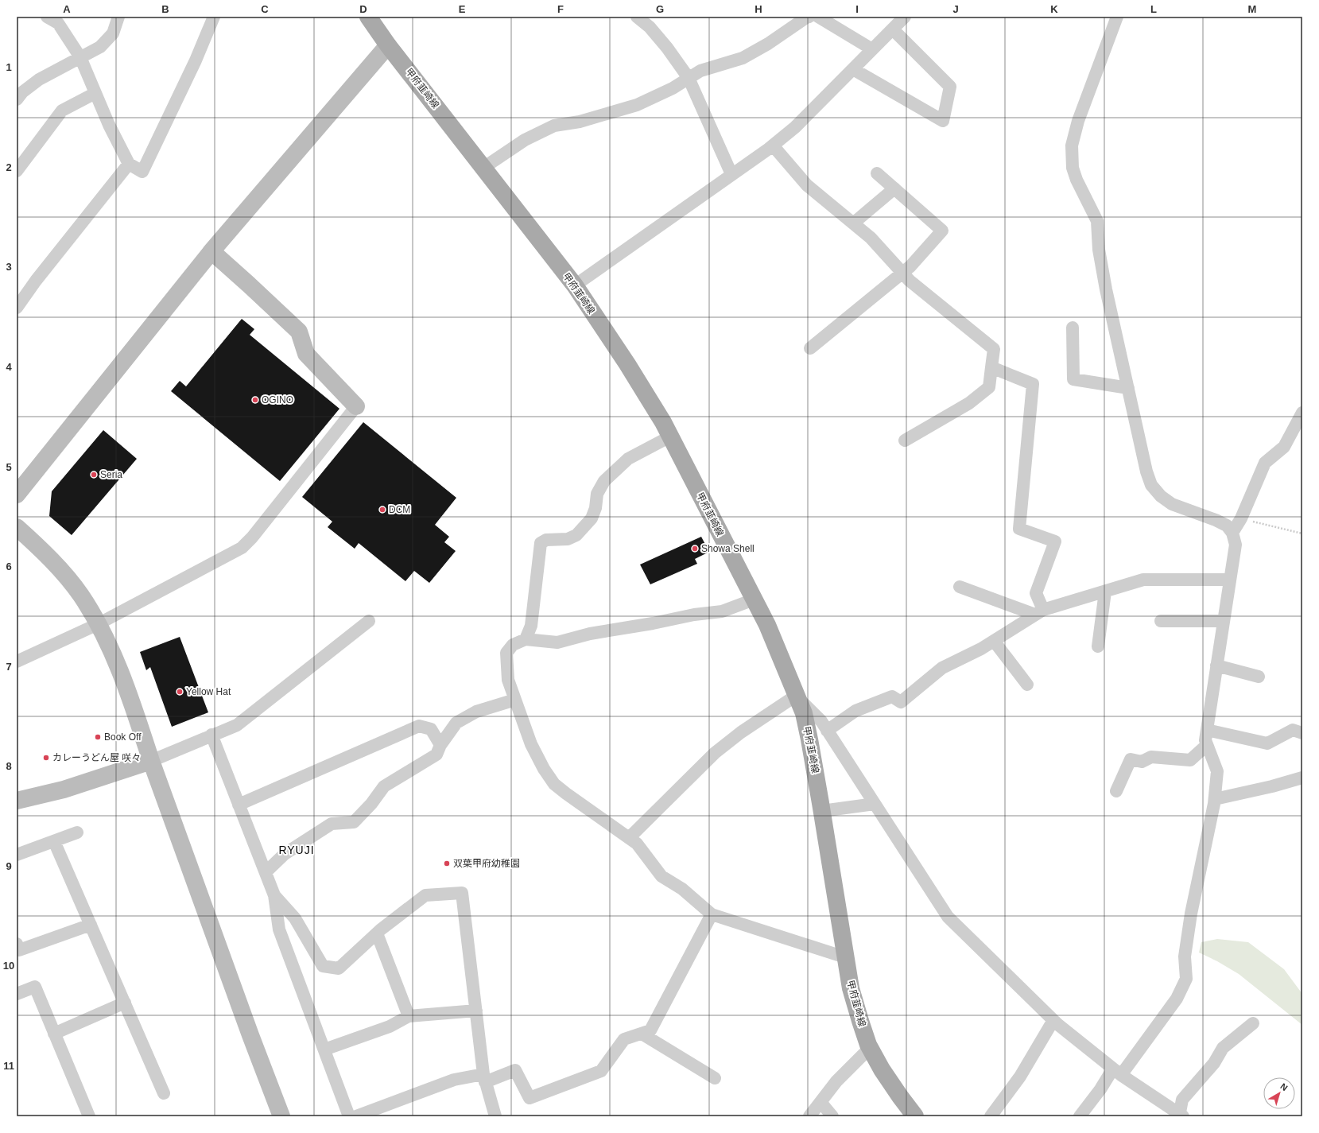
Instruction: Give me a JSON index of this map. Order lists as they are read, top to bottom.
{
  "streets": {
    "main road": ["甲府韮崎線"]
  },
  "districts": ["RYUJI"],
  "places": [
    "OGINO",
    "Seria",
    "DCM",
    "Showa Shell",
    "Yellow Hat",
    "Book Off",
    "カレーうどん屋 咲々",
    "双葉甲府幼稚園"
  ],
  "north": "top right",
  "grid": {
    "columns": [
      "A",
      "B",
      "C",
      "D",
      "E",
      "F",
      "G",
      "H",
      "I",
      "J",
      "K",
      "L",
      "M"
    ],
    "rows": [
      "1",
      "2",
      "3",
      "4",
      "5",
      "6",
      "7",
      "8",
      "9",
      "10",
      "11"
    ]
  }
}
